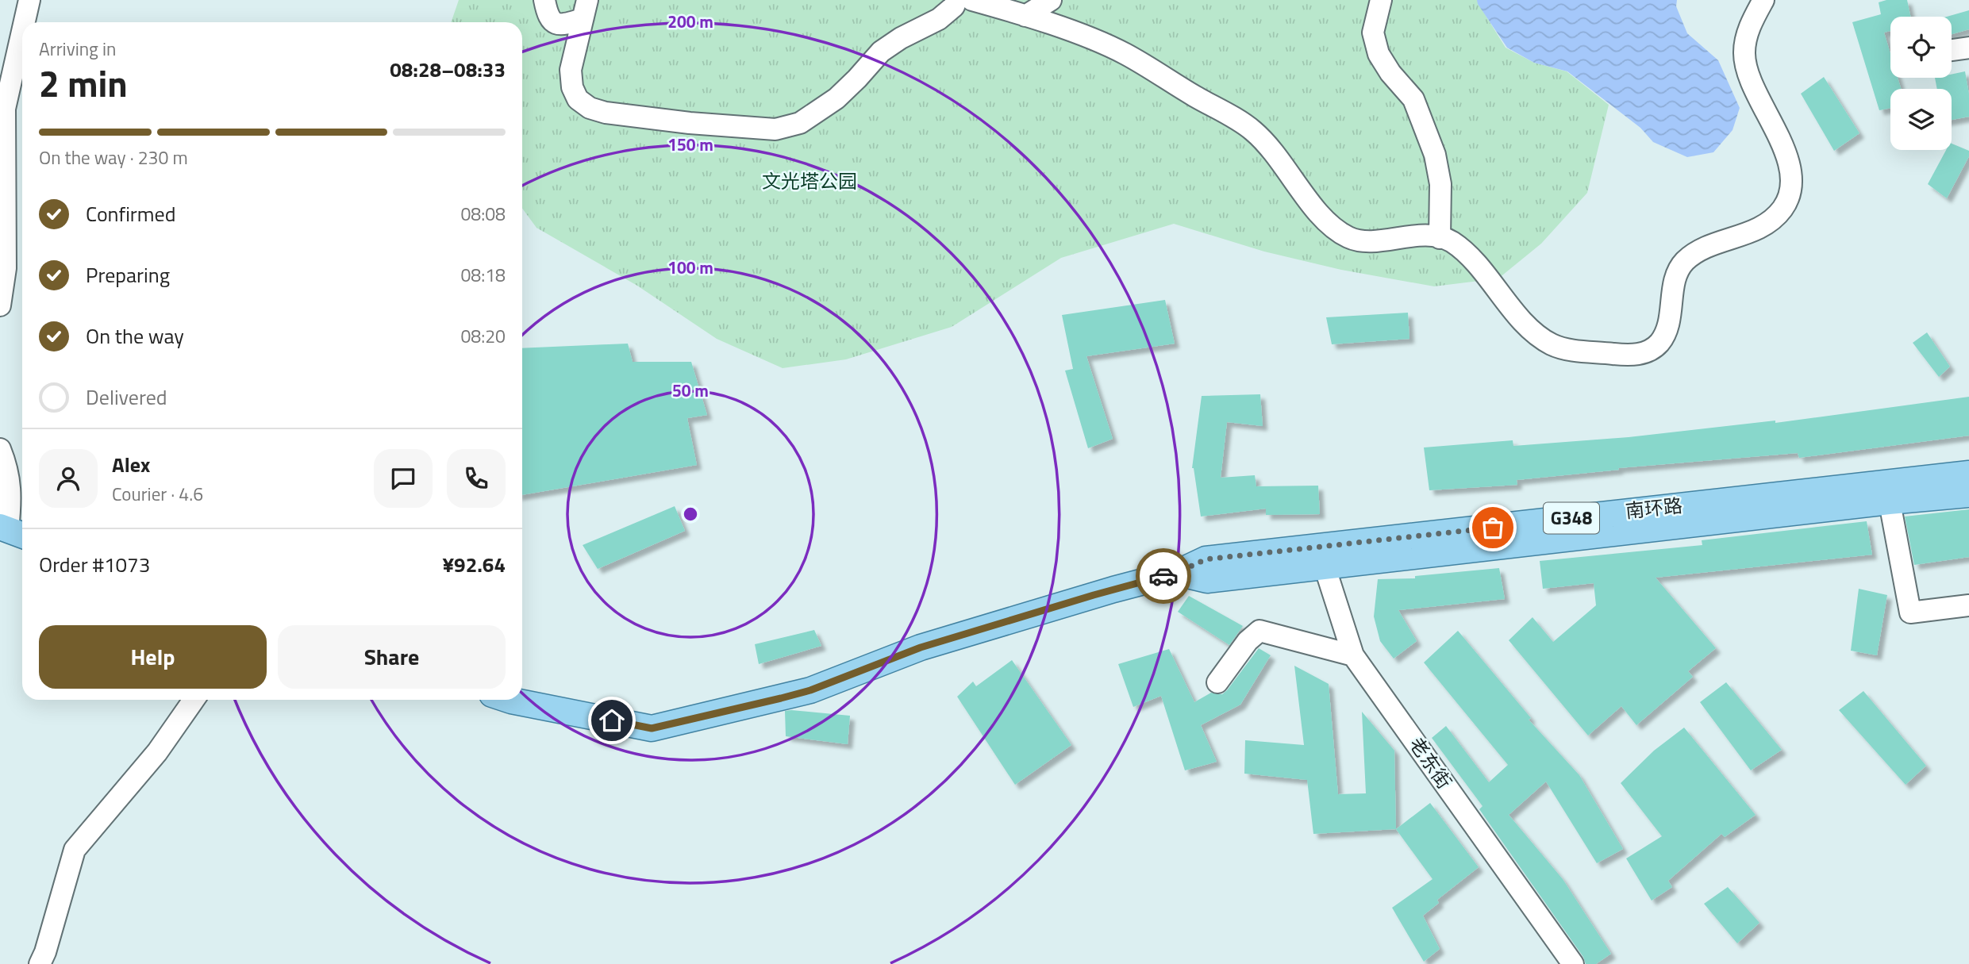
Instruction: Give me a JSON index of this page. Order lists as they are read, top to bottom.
{
  "streets": {
    "main road": ["南环路", "G348"],
    "street": ["老东街"]
  },
  "crossings": [
    ["南环路", "老东街"]
  ],
  "parks": ["文光塔公园"],
  "page": {
    "heading": ["2 min", "Arriving in", "08:28–08:33"],
    "panel": [
      "Alex",
      "Courier · 4.6",
      "Order #1073",
      "¥92.64"
    ],
    "bar": "On the way · 230 m",
    "list": [
      ["Confirmed", "08:08"],
      ["Preparing", "08:18"],
      ["On the way", "08:20"],
      "Delivered"
    ],
    "buttons": ["Help", "Share"]
  },
  "rings": [
    "200 m",
    "150 m",
    "100 m",
    "50 m"
  ]
}
